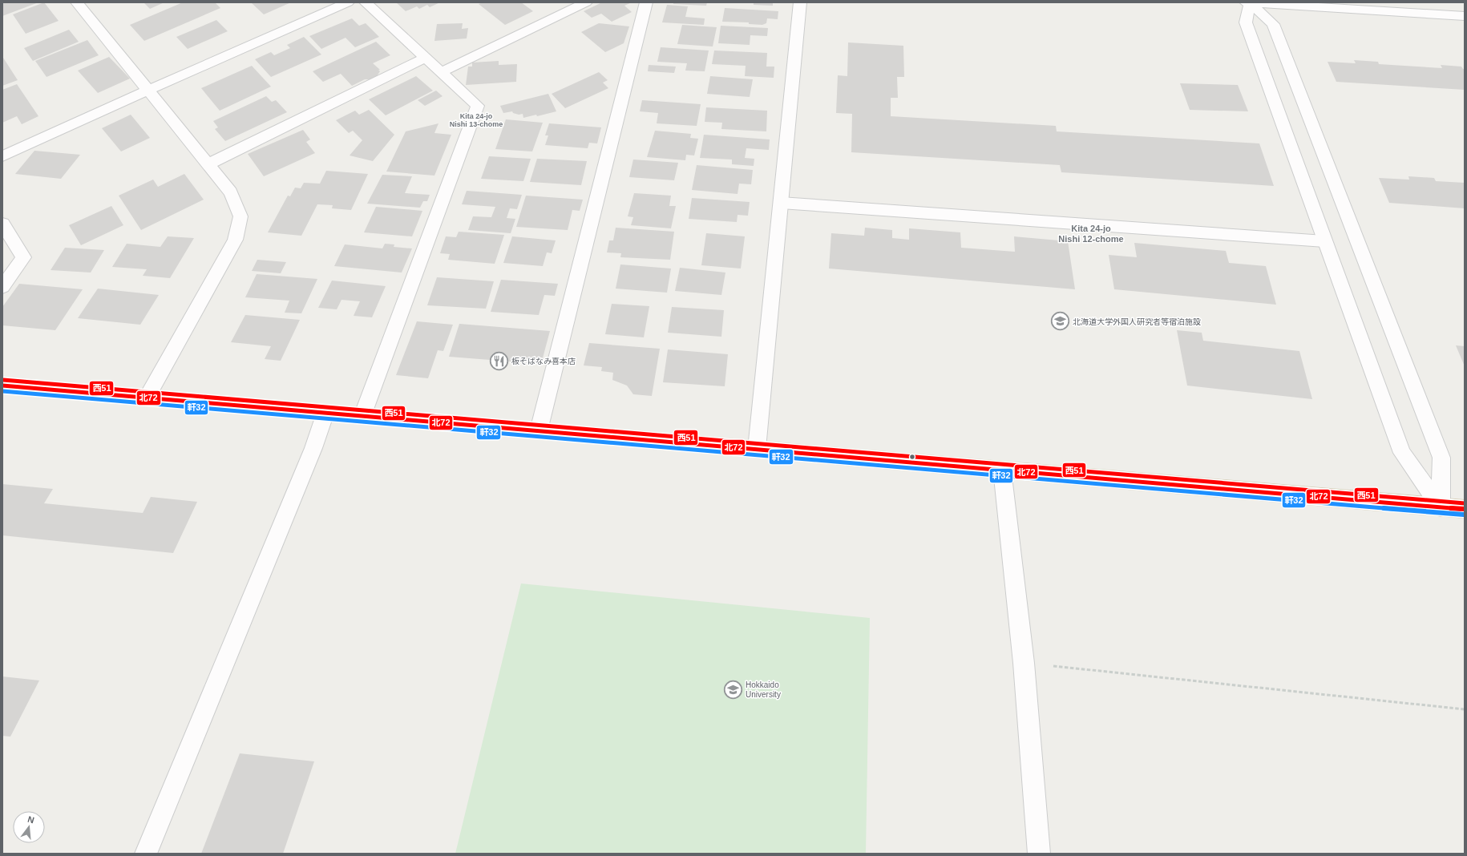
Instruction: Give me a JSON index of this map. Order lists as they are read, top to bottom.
{
  "districts": ["Kita 24-jo Nishi 13-chome", "Kita 24-jo Nishi 12-chome"],
  "places": {
    "school or university": ["北海道大学外国人研究者等宿泊施設", "Hokkaido University"],
    "restaurant": ["板そばなみ喜本店"]
  },
  "lines": ["transit line 西51", "transit line 北72", "transit line 軒32"],
  "north": "top"
}
